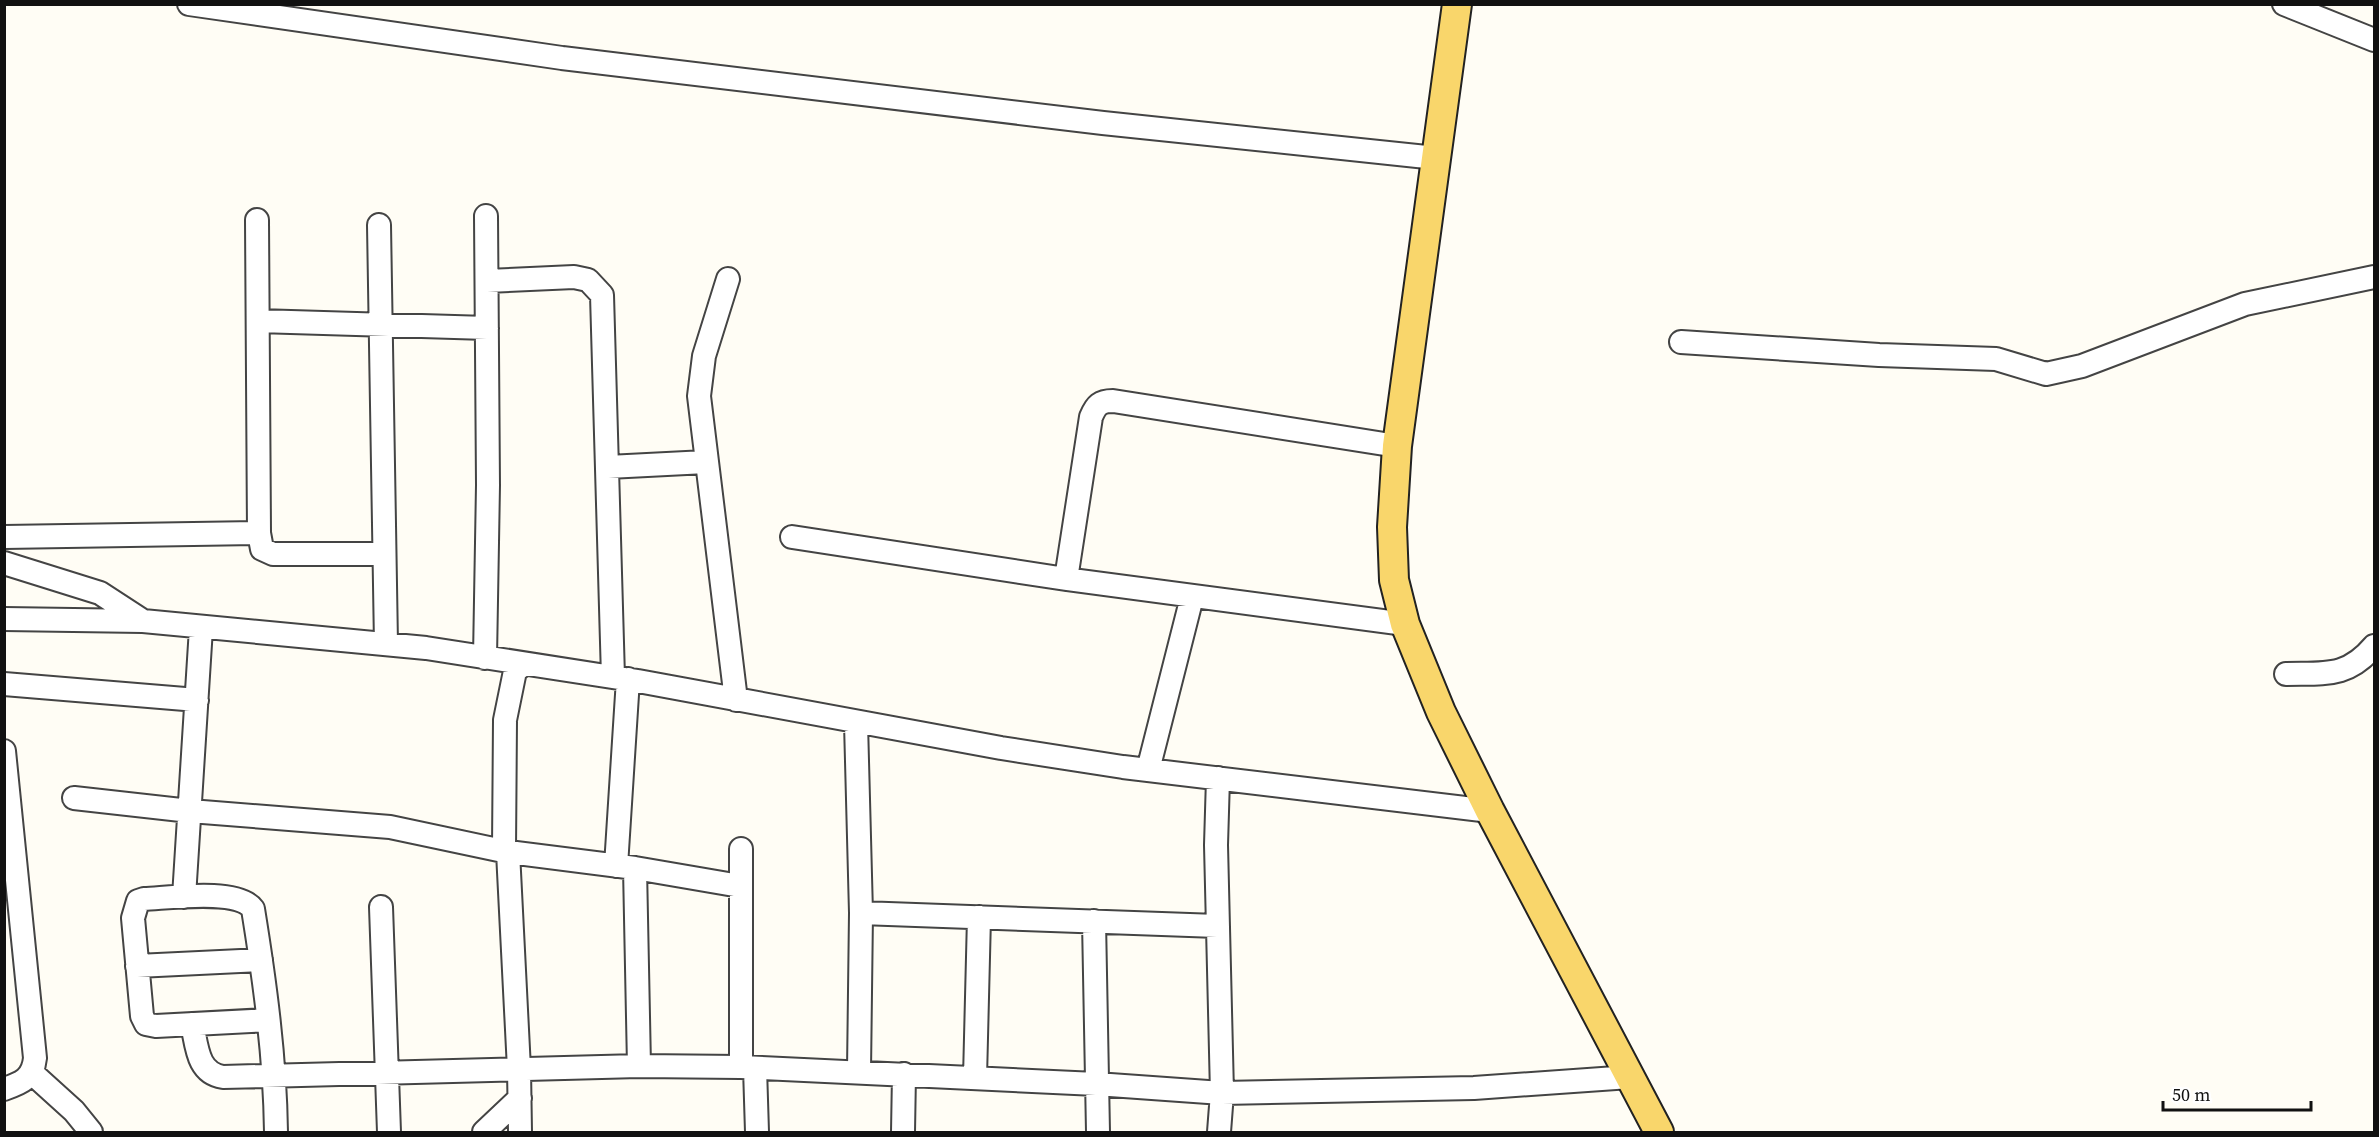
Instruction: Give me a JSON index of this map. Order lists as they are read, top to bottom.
{
  "scale_bar": "50 m"
}
